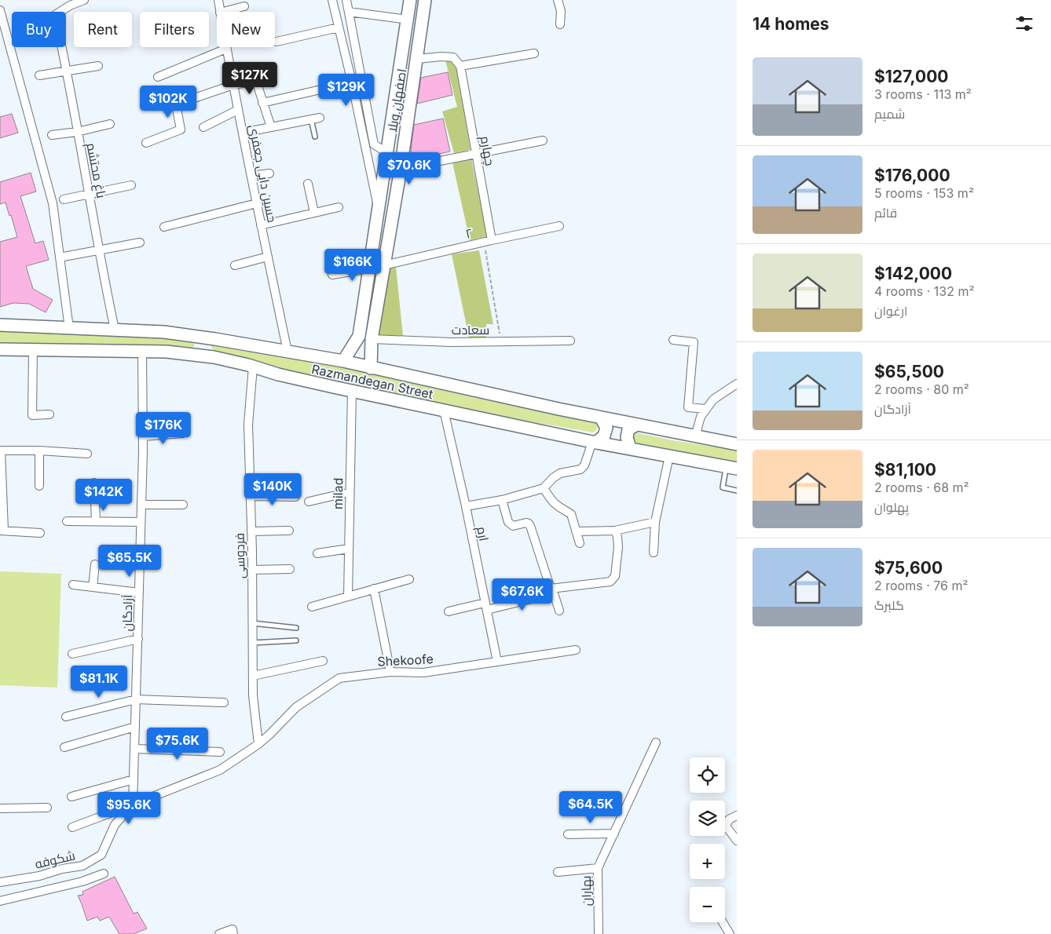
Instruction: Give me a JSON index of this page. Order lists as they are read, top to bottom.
{
  "streets": {
    "main road": ["اصفهان ویلا", "Razmandegan Street"],
    "street": [
      "چهارم",
      "باغ محتشم",
      "حسین دایی جعفری",
      "۲",
      "سعادت",
      "milad",
      "ارم",
      "فردوسی",
      "آزادگان",
      "Shekoofe",
      "شکوفه",
      "بهاران"
    ]
  },
  "crossings": [
    ["اصفهان ویلا", "۲"],
    ["اصفهان ویلا", "سعادت"],
    ["اصفهان ویلا", "Razmandegan Street"],
    ["چهارم", "۲"],
    ["باغ محتشم", "Razmandegan Street"],
    ["حسین دایی جعفری", "Razmandegan Street"],
    ["Razmandegan Street", "milad"],
    ["Razmandegan Street", "ارم"],
    ["Razmandegan Street", "فردوسی"],
    ["Razmandegan Street", "آزادگان"],
    ["ارم", "Shekoofe"],
    ["فردوسی", "Shekoofe"],
    ["فردوسی", "شکوفه"],
    ["آزادگان", "شکوفه"],
    ["Shekoofe", "شکوفه"]
  ],
  "page": {
    "heading": "14 homes",
    "chip": [
      "Buy",
      "Rent",
      "Filters",
      "New"
    ],
    "list": [
      {
        "name": "$127,000",
        "note": "3 rooms · 113 m² · شمیم"
      },
      {
        "name": "$176,000",
        "note": "5 rooms · 153 m² · قائم"
      },
      {
        "name": "$142,000",
        "note": "4 rooms · 132 m² · ارغوان"
      },
      {
        "name": "$65,500",
        "note": "2 rooms · 80 m² · آزادگان"
      },
      {
        "name": "$81,100",
        "note": "2 rooms · 68 m² · پهلوان"
      },
      {
        "name": "$75,600",
        "note": "2 rooms · 76 m² · گلبرگ"
      }
    ],
    "price": [
      "$127K",
      "$129K",
      "$102K",
      "$70.6K",
      "$166K",
      "$176K",
      "$140K",
      "$142K",
      "$65.5K",
      "$67.6K",
      "$81.1K",
      "$75.6K",
      "$64.5K",
      "$95.6K"
    ],
    "map_buttons": ["+", "−"]
  }
}
